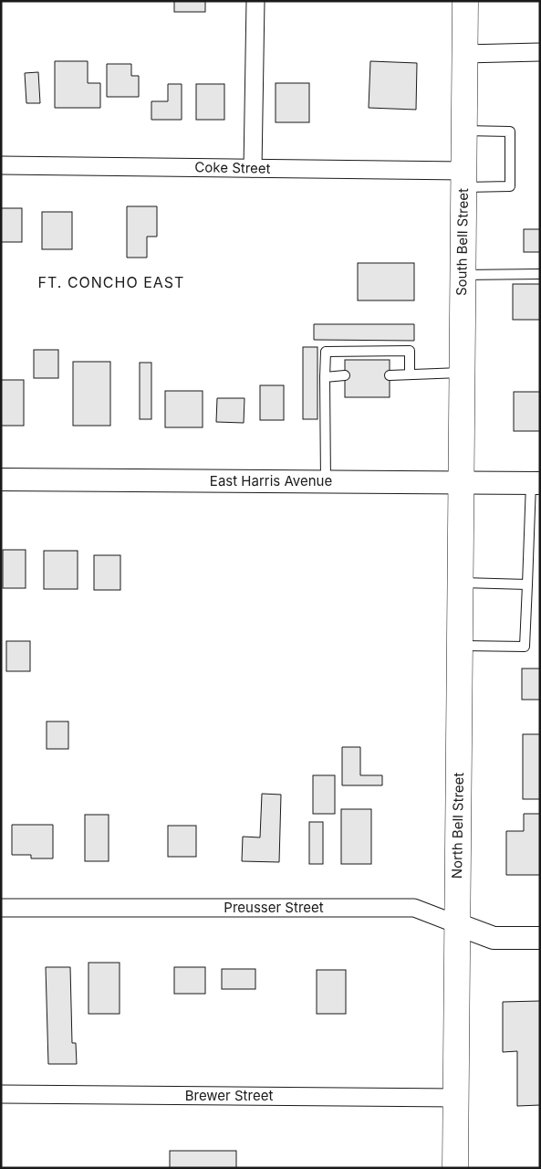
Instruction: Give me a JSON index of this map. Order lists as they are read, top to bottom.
{
  "streets": {
    "main road": ["South Bell Street", "North Bell Street"],
    "street": [
      "Coke Street",
      "East Harris Avenue",
      "Preusser Street",
      "Brewer Street"
    ]
  },
  "crossings": [
    ["Coke Street", "South Bell Street"],
    ["South Bell Street", "East Harris Avenue"],
    ["South Bell Street", "North Bell Street"],
    ["East Harris Avenue", "North Bell Street"],
    ["North Bell Street", "Preusser Street"],
    ["North Bell Street", "Brewer Street"]
  ],
  "districts": ["FT. CONCHO EAST"]
}
